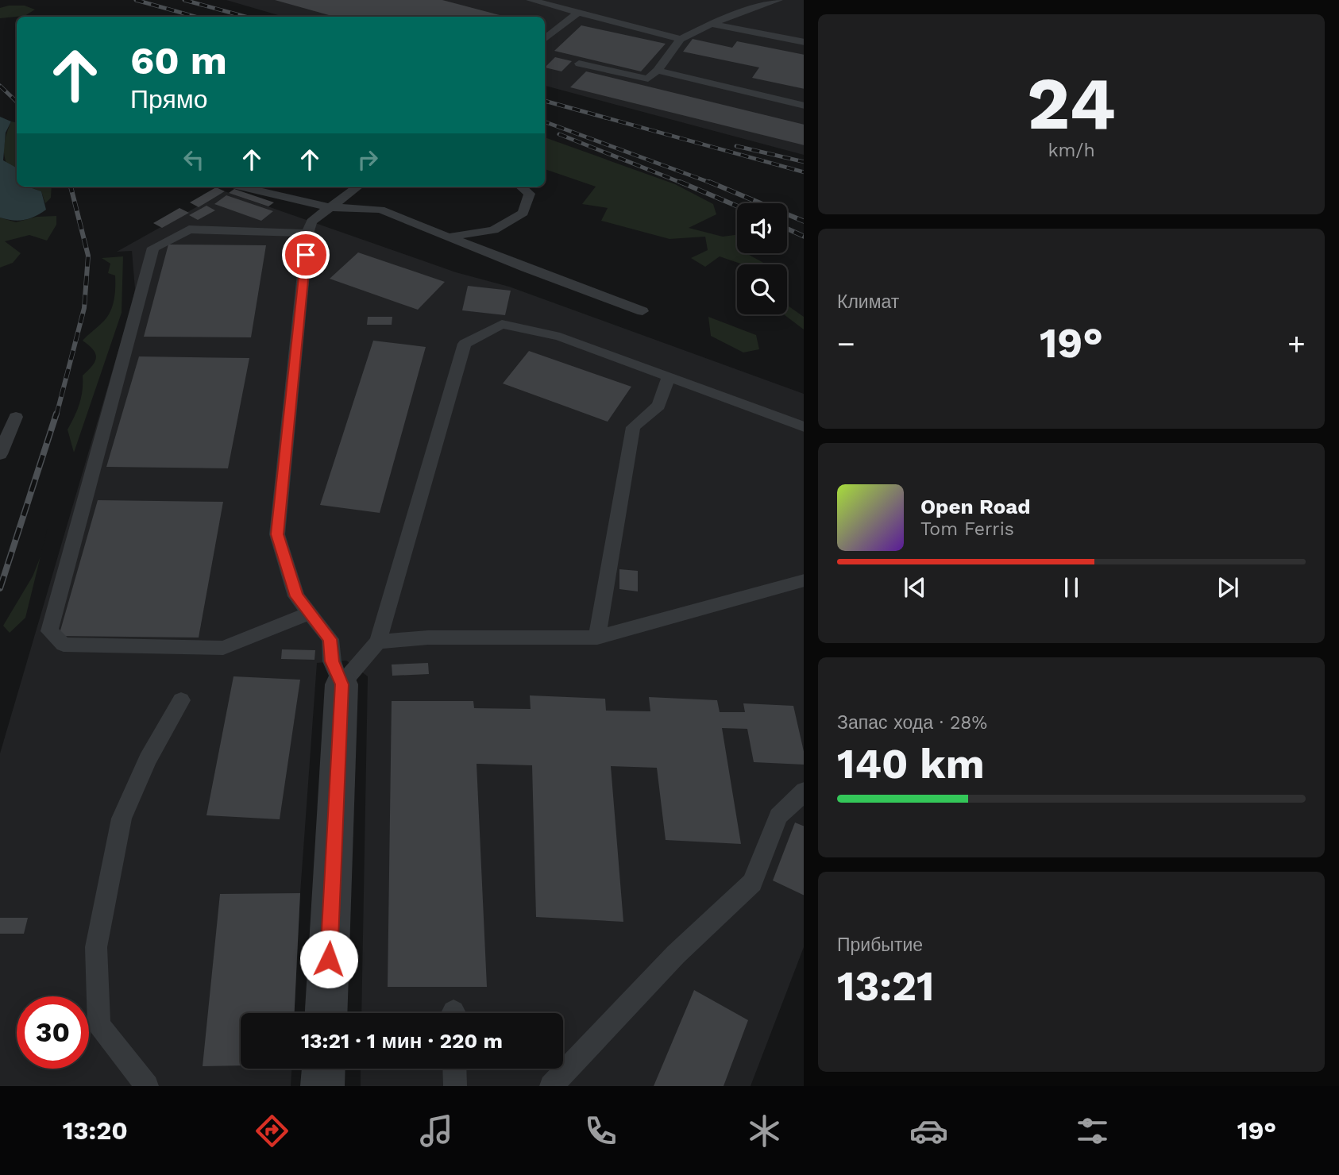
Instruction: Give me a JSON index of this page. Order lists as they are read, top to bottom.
{
  "page": {
    "tile": [
      ["24", "km/h"],
      "Климат",
      ["Запас хода · 28%", "140 km"],
      ["Прибытие", "13:21"]
    ],
    "turn": ["60 m", "Прямо"],
    "heat": ["−", "19°", "+"],
    "song": ["Open Road", "Tom Ferris"],
    "limit": "30",
    "trip": "13:21 · 1 мин · 220 m",
    "tabs": ["13:20", "19°"]
  }
}
